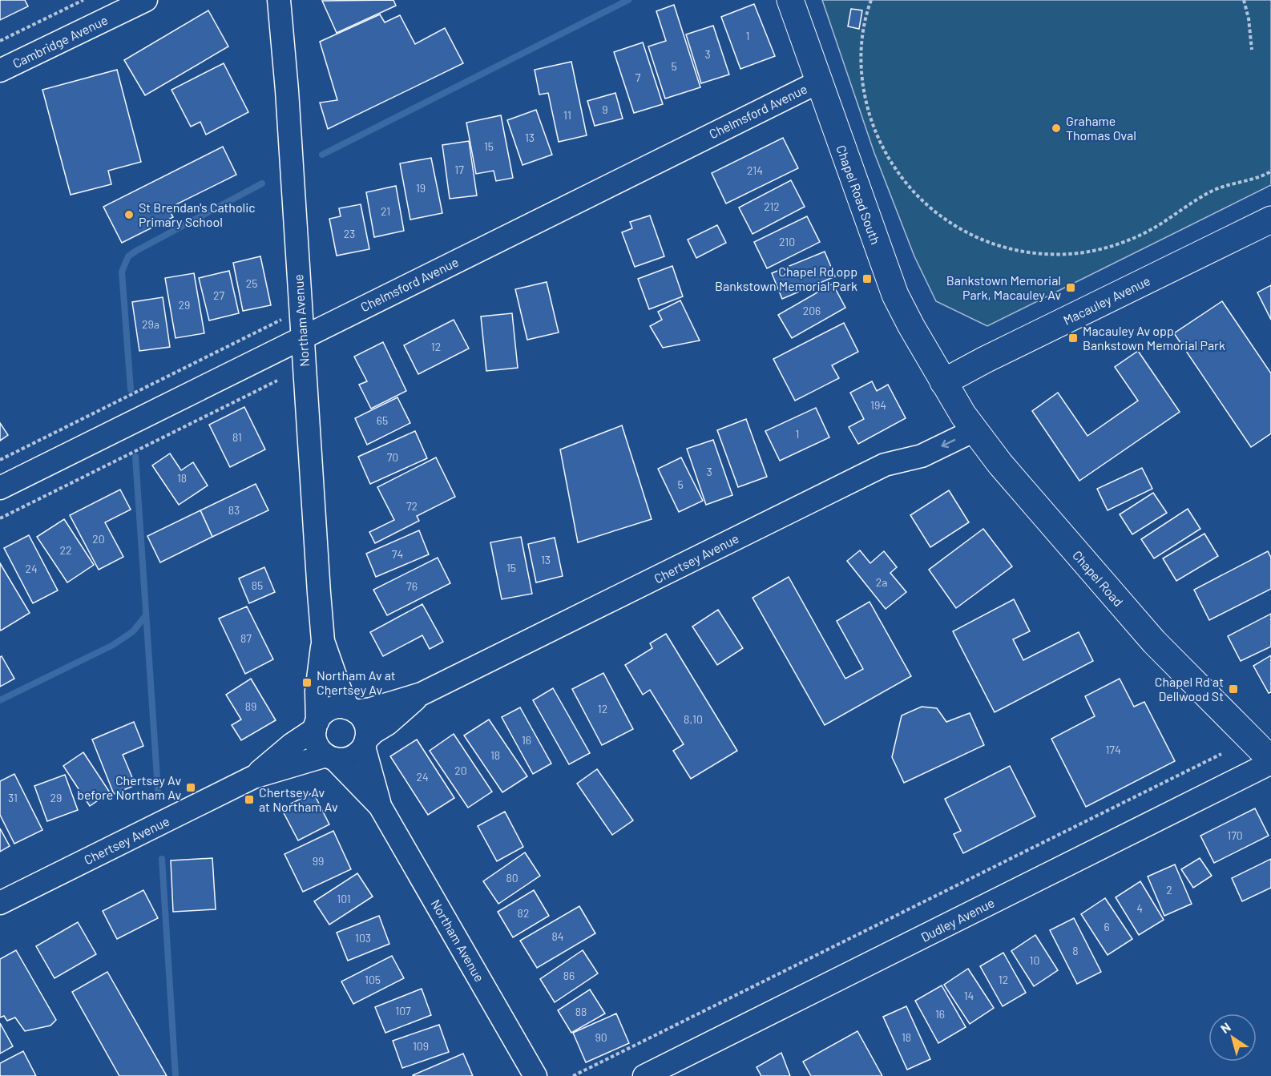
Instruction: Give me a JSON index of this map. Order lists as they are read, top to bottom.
{
  "streets": {
    "main road": ["Chapel Road South", "Macauley Avenue", "Chapel Road"],
    "street": [
      "Cambridge Avenue",
      "Chelmsford Avenue",
      "Northam Avenue",
      "Chertsey Avenue",
      "Dudley Avenue"
    ]
  },
  "crossings": [
    ["Chelmsford Avenue", "Chapel Road South"],
    ["Chelmsford Avenue", "Northam Avenue"],
    ["Chapel Road South", "Macauley Avenue"],
    ["Chapel Road South", "Chapel Road"],
    ["Macauley Avenue", "Chapel Road"],
    ["Northam Avenue", "Chertsey Avenue"],
    ["Chertsey Avenue", "Chapel Road"],
    ["Chapel Road", "Dudley Avenue"]
  ],
  "one_way": ["Chertsey Avenue"],
  "places": {
    "other": ["Grahame Thomas Oval", "St Brendan's Catholic Primary School"],
    "transit": [
      "Chapel Rd opp Bankstown Memorial Park",
      "Bankstown Memorial Park, Macauley Av",
      "Macauley Av opp Bankstown Memorial Park",
      "Northam Av at Chertsey Av",
      "Chapel Rd at Dellwood St",
      "Chertsey Av before Northam Av",
      "Chertsey Av at Northam Av"
    ]
  },
  "house_numbers": [
    "1",
    "3",
    "5",
    "7",
    "9",
    "11",
    "13",
    "15",
    "17",
    "214",
    "19",
    "212",
    "21",
    "23",
    "210",
    "25",
    "27",
    "29",
    "206",
    "29a",
    "12",
    "194",
    "65",
    "1",
    "81",
    "70",
    "3",
    "18",
    "5",
    "72",
    "83",
    "20",
    "22",
    "74",
    "13",
    "15",
    "24",
    "2a",
    "85",
    "76",
    "87",
    "89",
    "12",
    "8,10",
    "16",
    "174",
    "18",
    "20",
    "24",
    "31",
    "29",
    "170",
    "99",
    "80",
    "2",
    "101",
    "4",
    "82",
    "6",
    "84",
    "103",
    "8",
    "10",
    "86",
    "105",
    "12",
    "14",
    "107",
    "88",
    "16",
    "90",
    "18",
    "109"
  ],
  "north": "top left"
}
